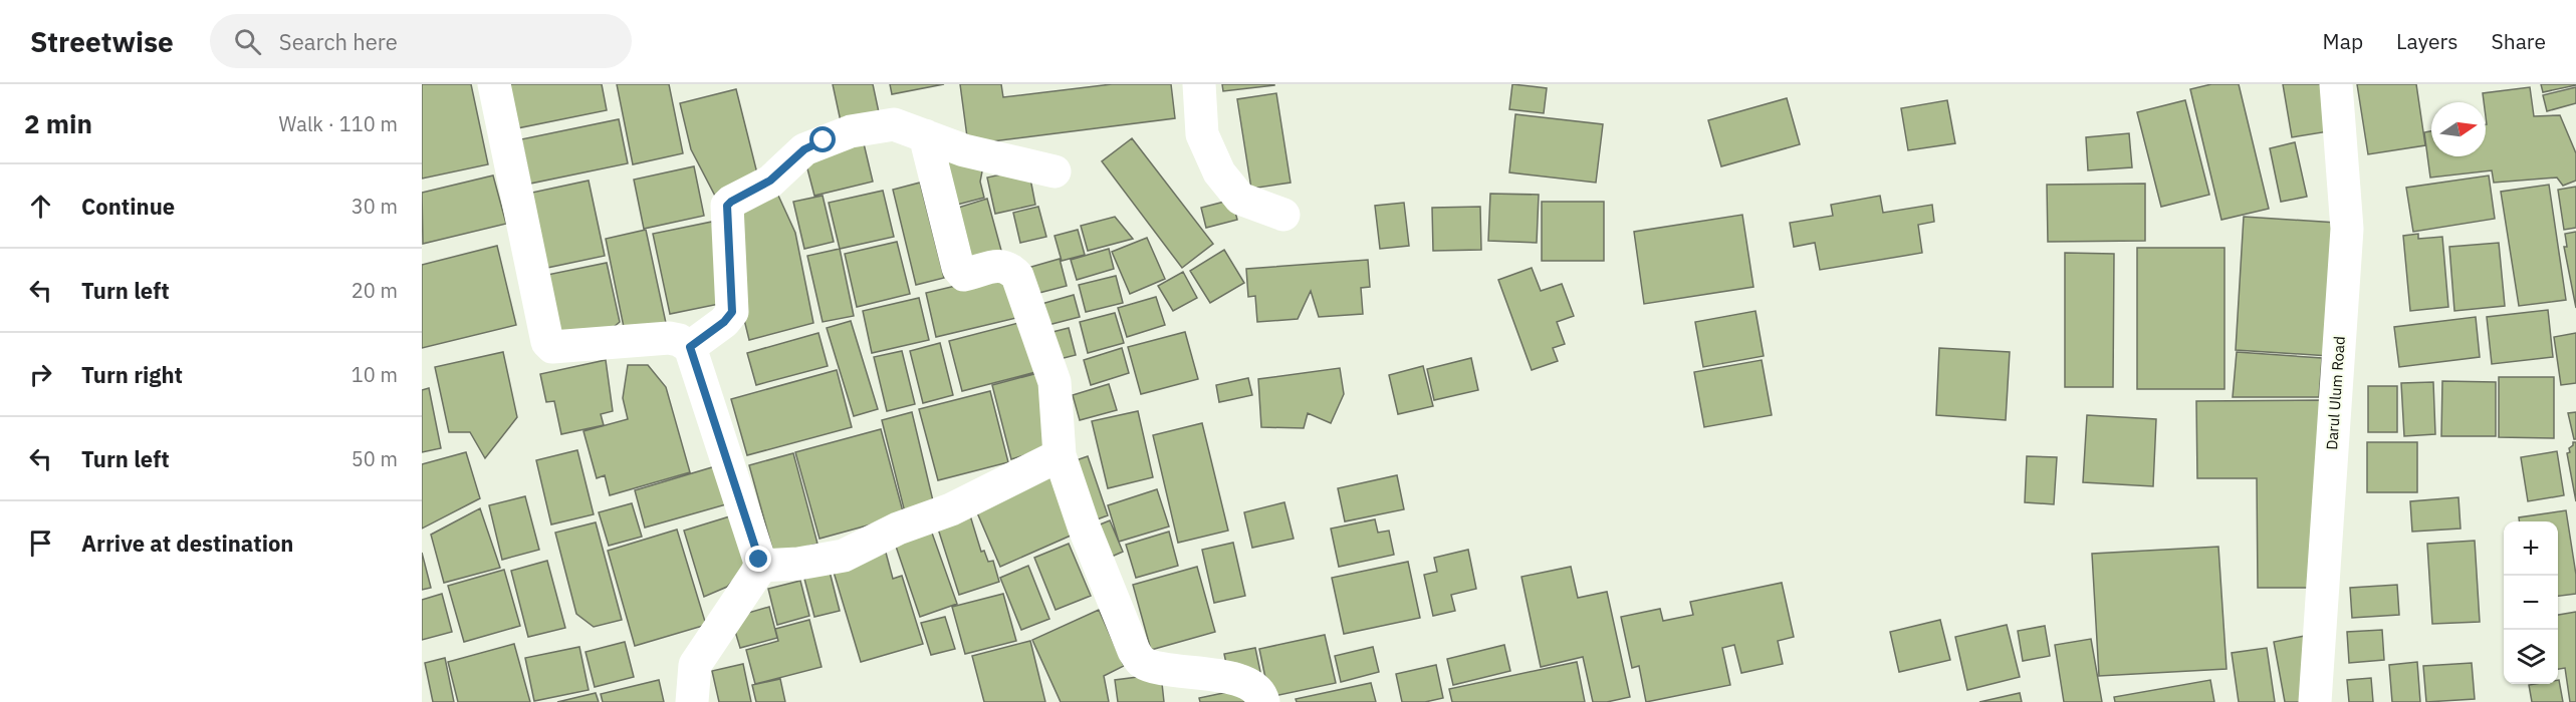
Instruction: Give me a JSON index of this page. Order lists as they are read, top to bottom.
{
  "streets": {
    "street": ["Darul Ulum Road"]
  },
  "north": "right",
  "page": {
    "header": "Streetwise",
    "search": "Search here",
    "nav": ["Map", "Layers", "Share"],
    "heading": ["2 min", "Walk · 110 m"],
    "list": [
      ["Continue", "30 m"],
      ["Turn left", "20 m"],
      ["Turn right", "10 m"],
      ["Turn left", "50 m"],
      "Arrive at destination"
    ],
    "map_buttons": ["+", "−"]
  }
}
